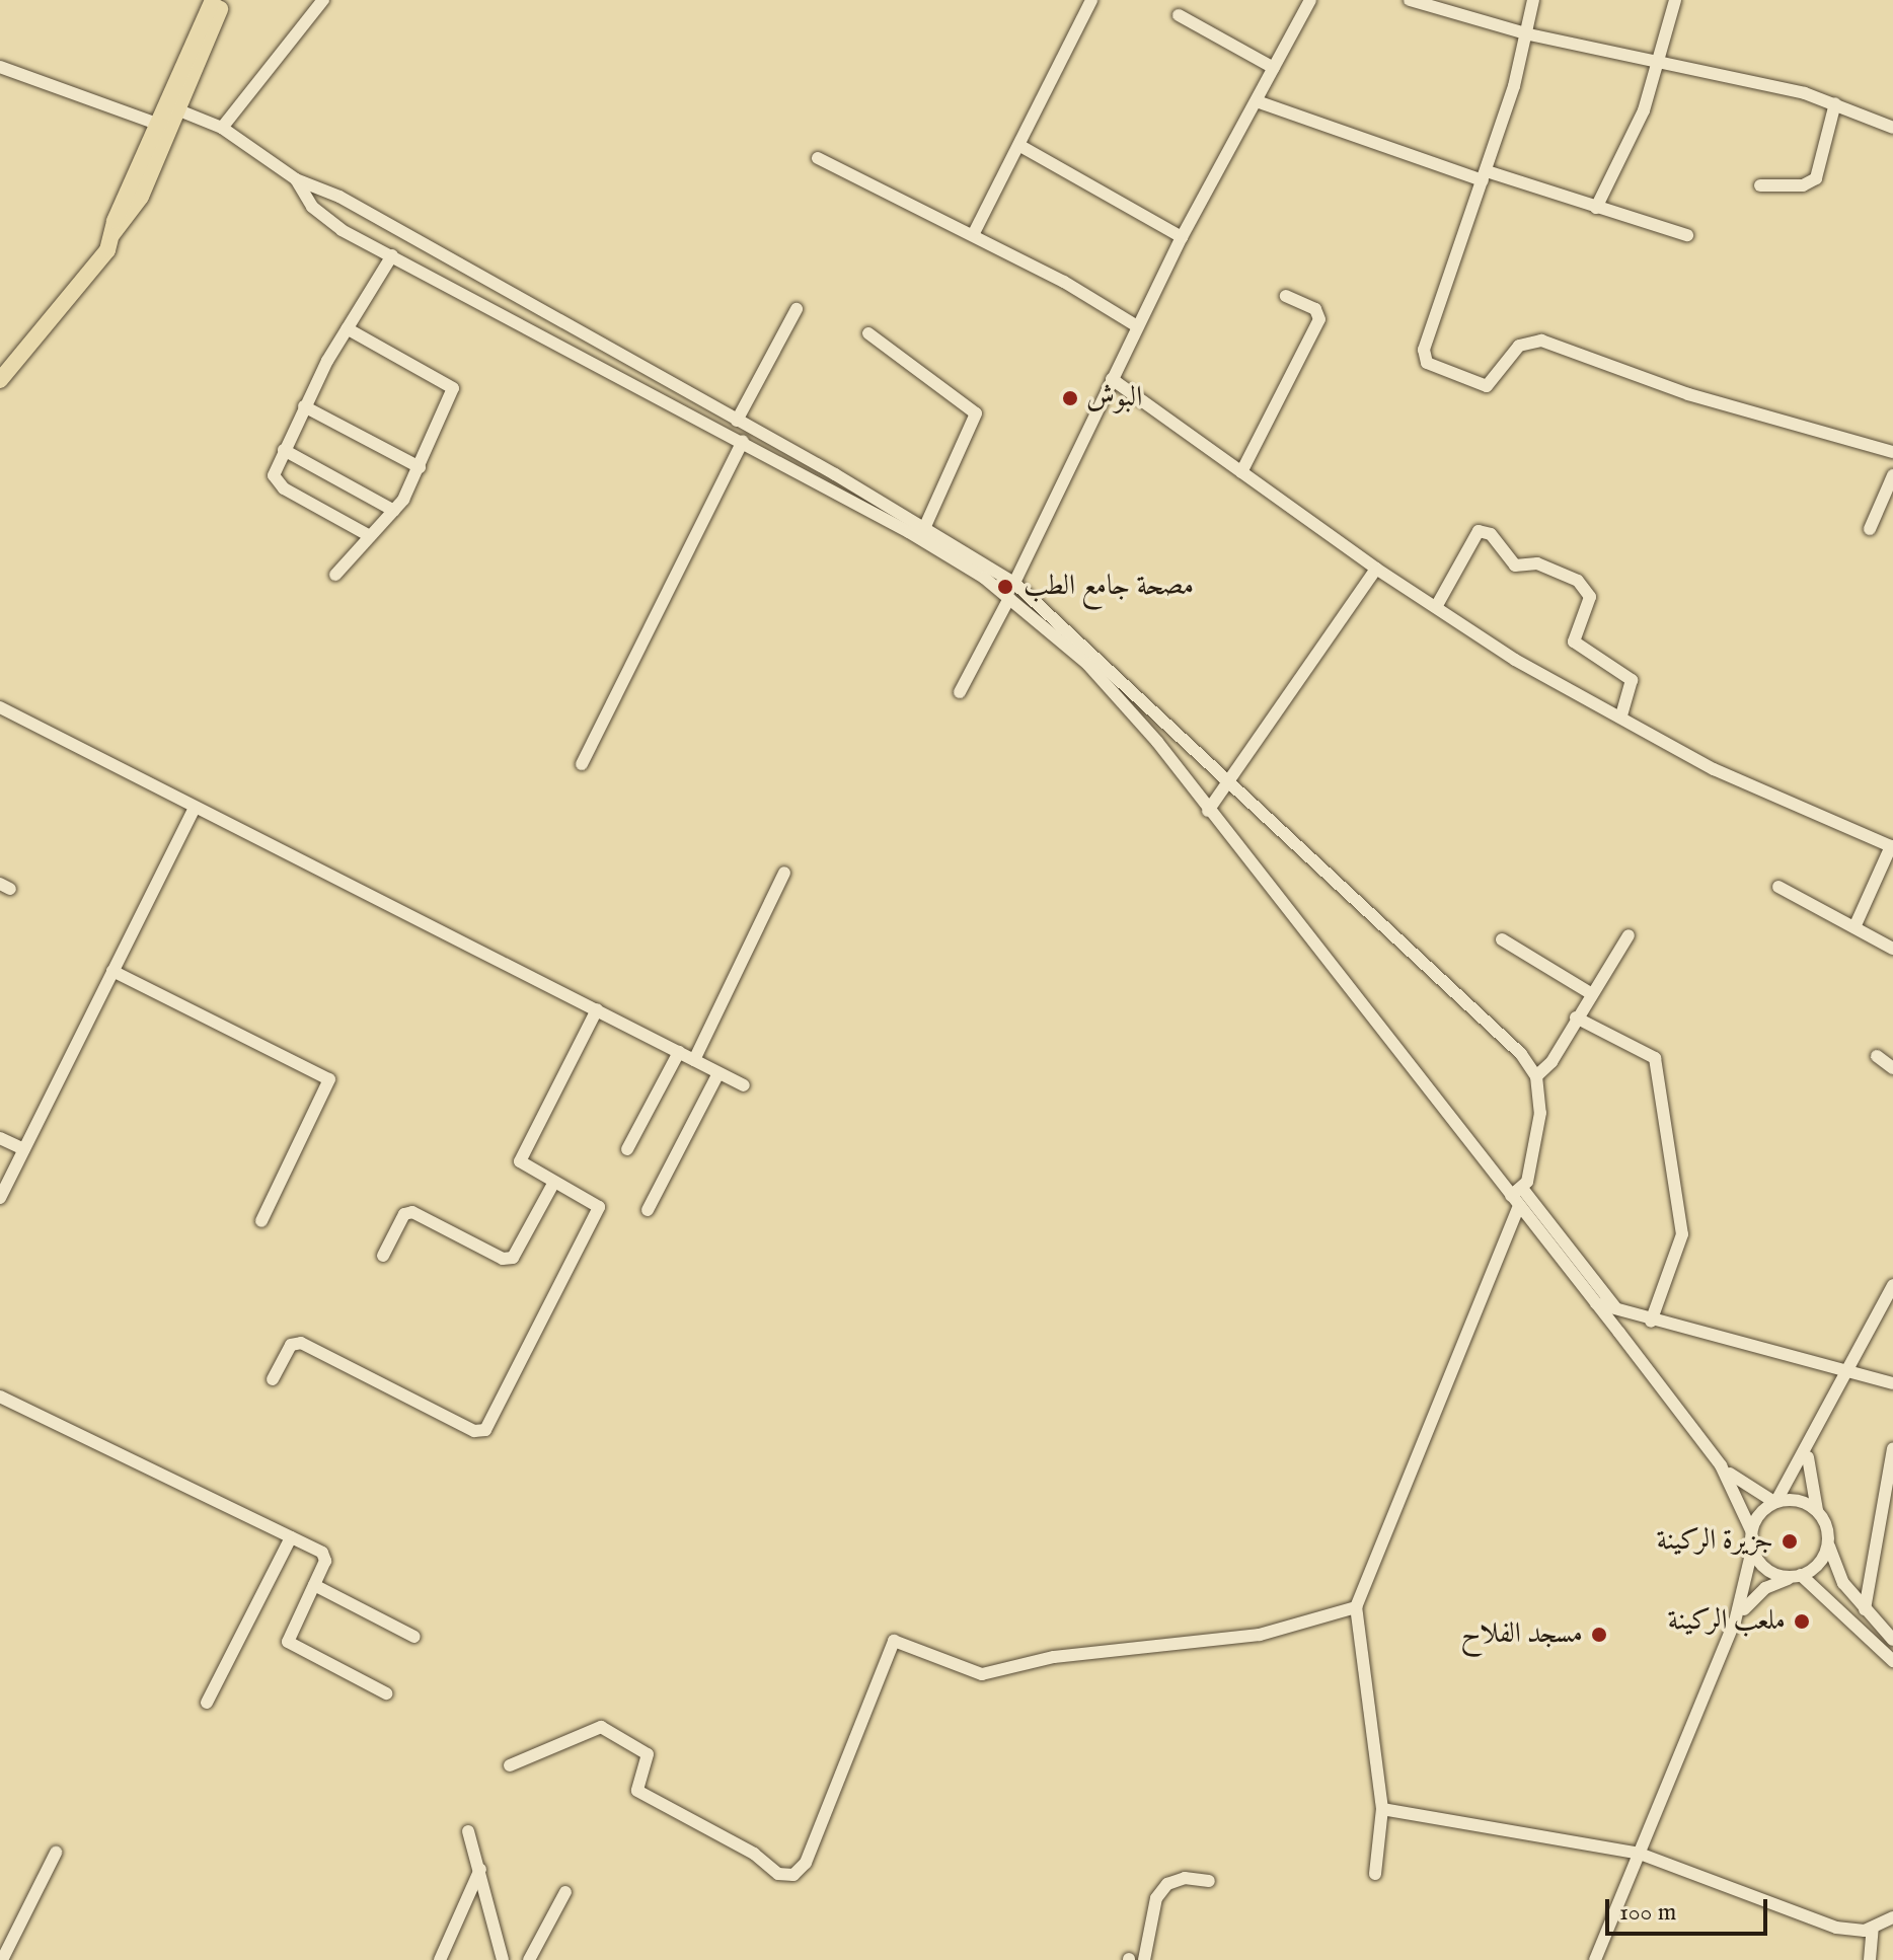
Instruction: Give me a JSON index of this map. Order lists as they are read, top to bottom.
{
  "places": [
    "البوش",
    "مصحة جامع الطب",
    "جزيرة الركينة",
    "ملعب الركينة",
    "مسجد الفلاح"
  ],
  "scale_bar": "100 m"
}
